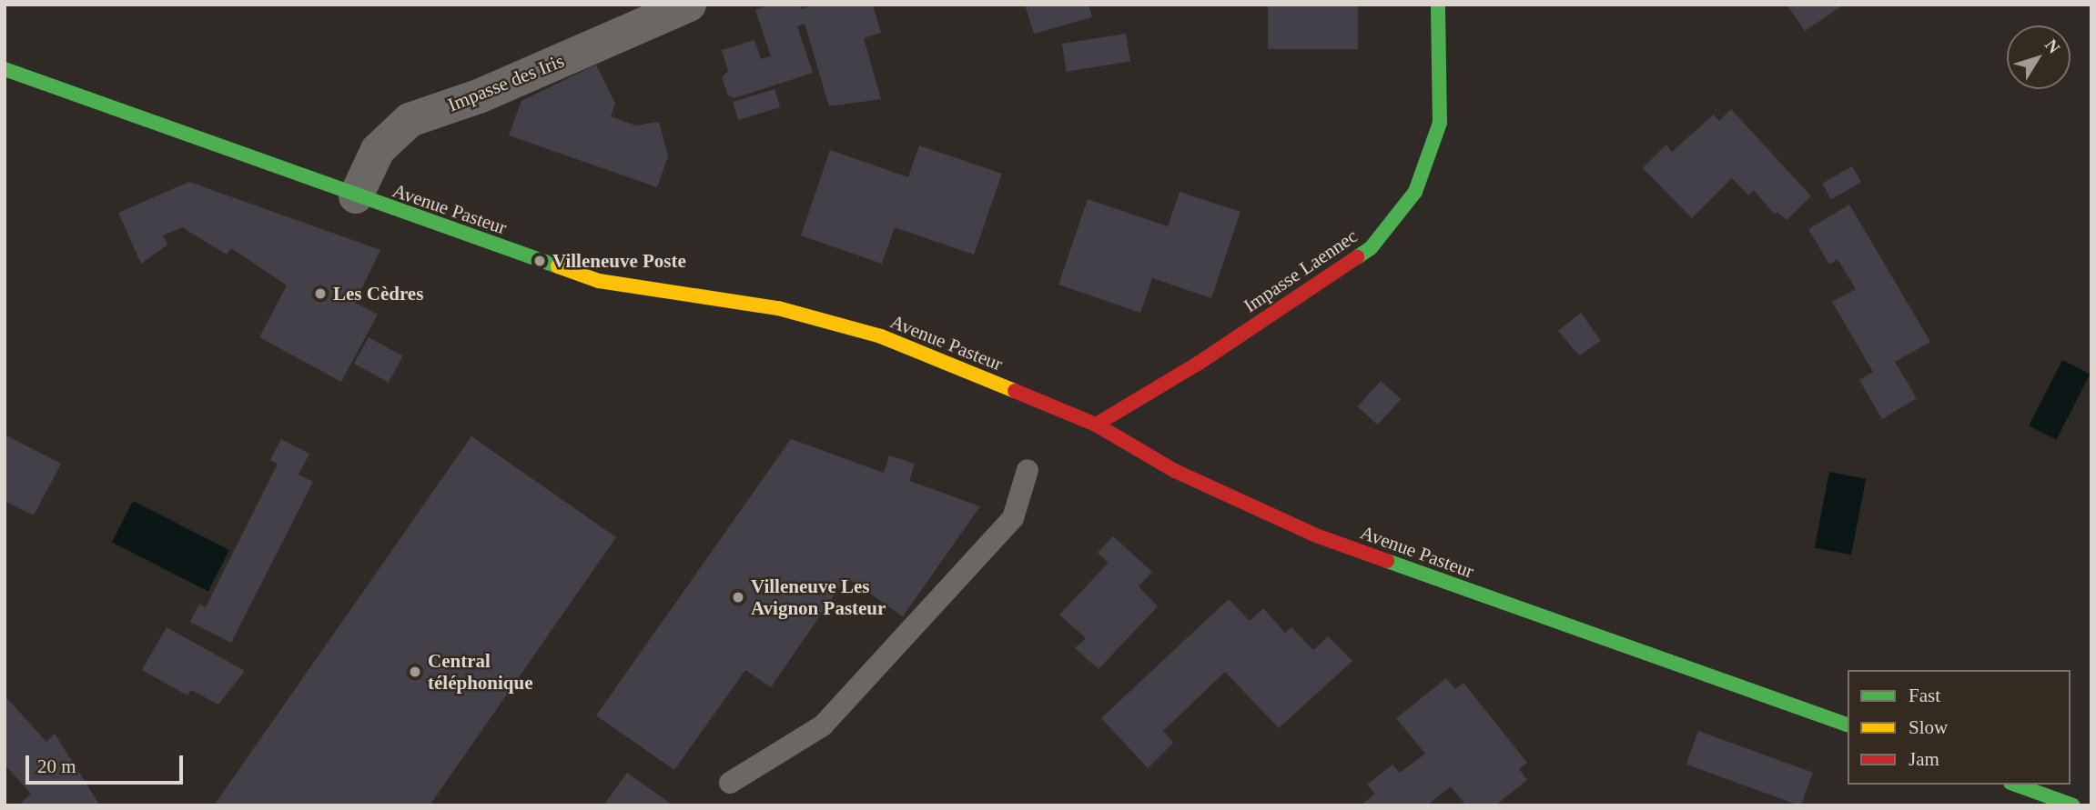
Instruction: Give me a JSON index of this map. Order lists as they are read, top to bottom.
{
  "streets": {
    "street": ["Impasse des Iris", "Avenue Pasteur", "Impasse Laennec"]
  },
  "crossings": [
    ["Impasse des Iris", "Avenue Pasteur"],
    ["Avenue Pasteur", "Impasse Laennec"]
  ],
  "places": [
    "Villeneuve Poste",
    "Les Cèdres",
    "Villeneuve Les Avignon Pasteur",
    "Central téléphonique"
  ],
  "legend": ["Fast", "Slow", "Jam"],
  "scale_bar": "20 m",
  "north": "top right"
}
